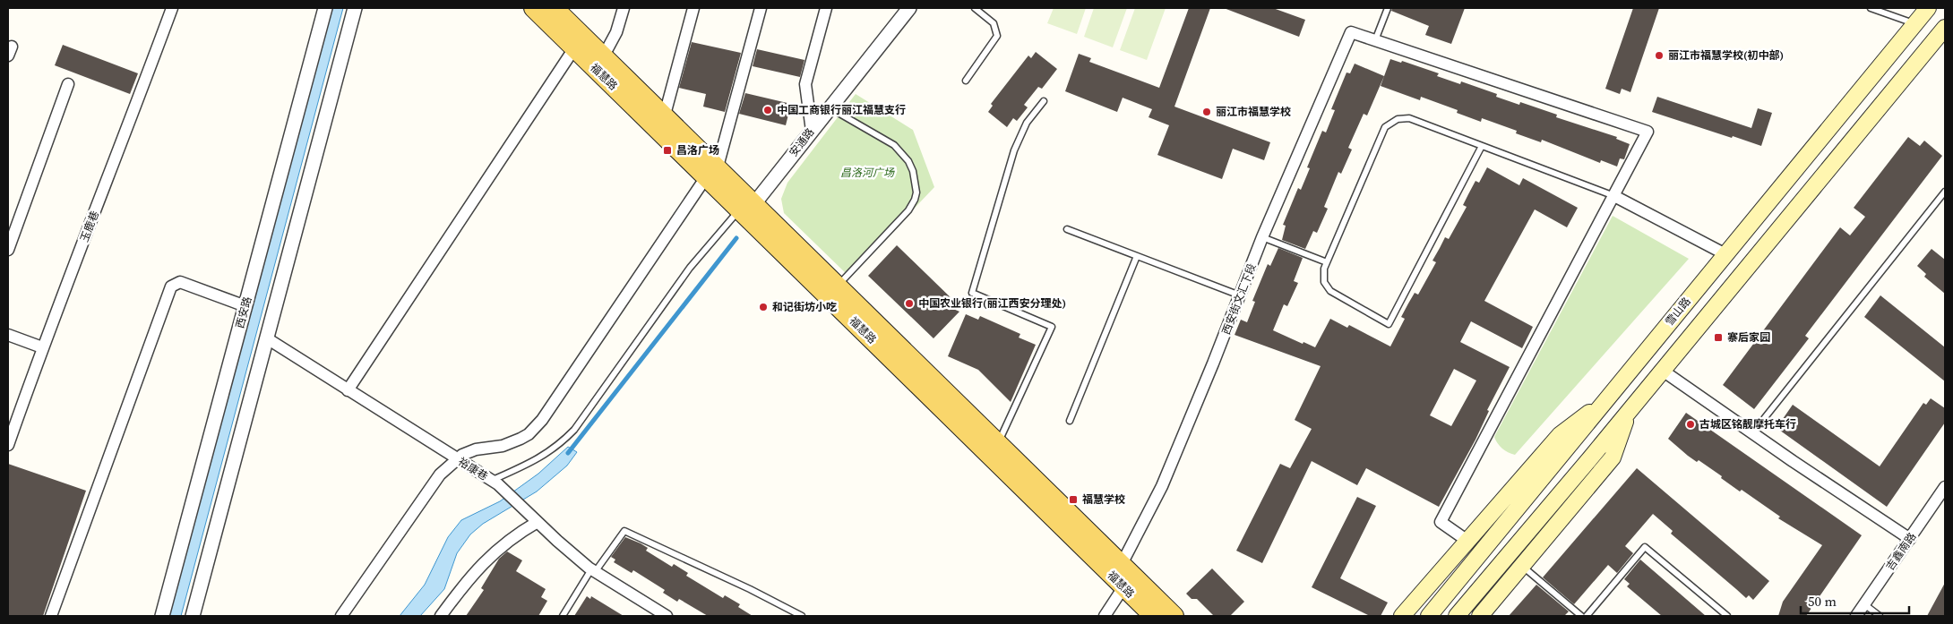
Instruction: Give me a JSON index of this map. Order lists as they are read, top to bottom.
{
  "streets": {
    "main road": ["福慧路", "雪山路"],
    "street": [
      "安通路",
      "玉鹿巷",
      "西安街文汇下段",
      "西安路",
      "裕康巷",
      "吉鑫南路"
    ]
  },
  "crossings": [
    ["福慧路", "安通路"],
    ["福慧路", "西安街文汇下段"]
  ],
  "parks": ["昌洛河广场"],
  "places": {
    "other": [
      "丽江市福慧学校(初中部)",
      "中国工商银行丽江福慧支行",
      "丽江市福慧学校",
      "中国农业银行(丽江西安分理处)",
      "和记街坊小吃",
      "古城区铭靓摩托车行"
    ],
    "transit": ["昌洛广场", "寨后家园", "福慧学校"]
  },
  "scale_bar": "50 m"
}
